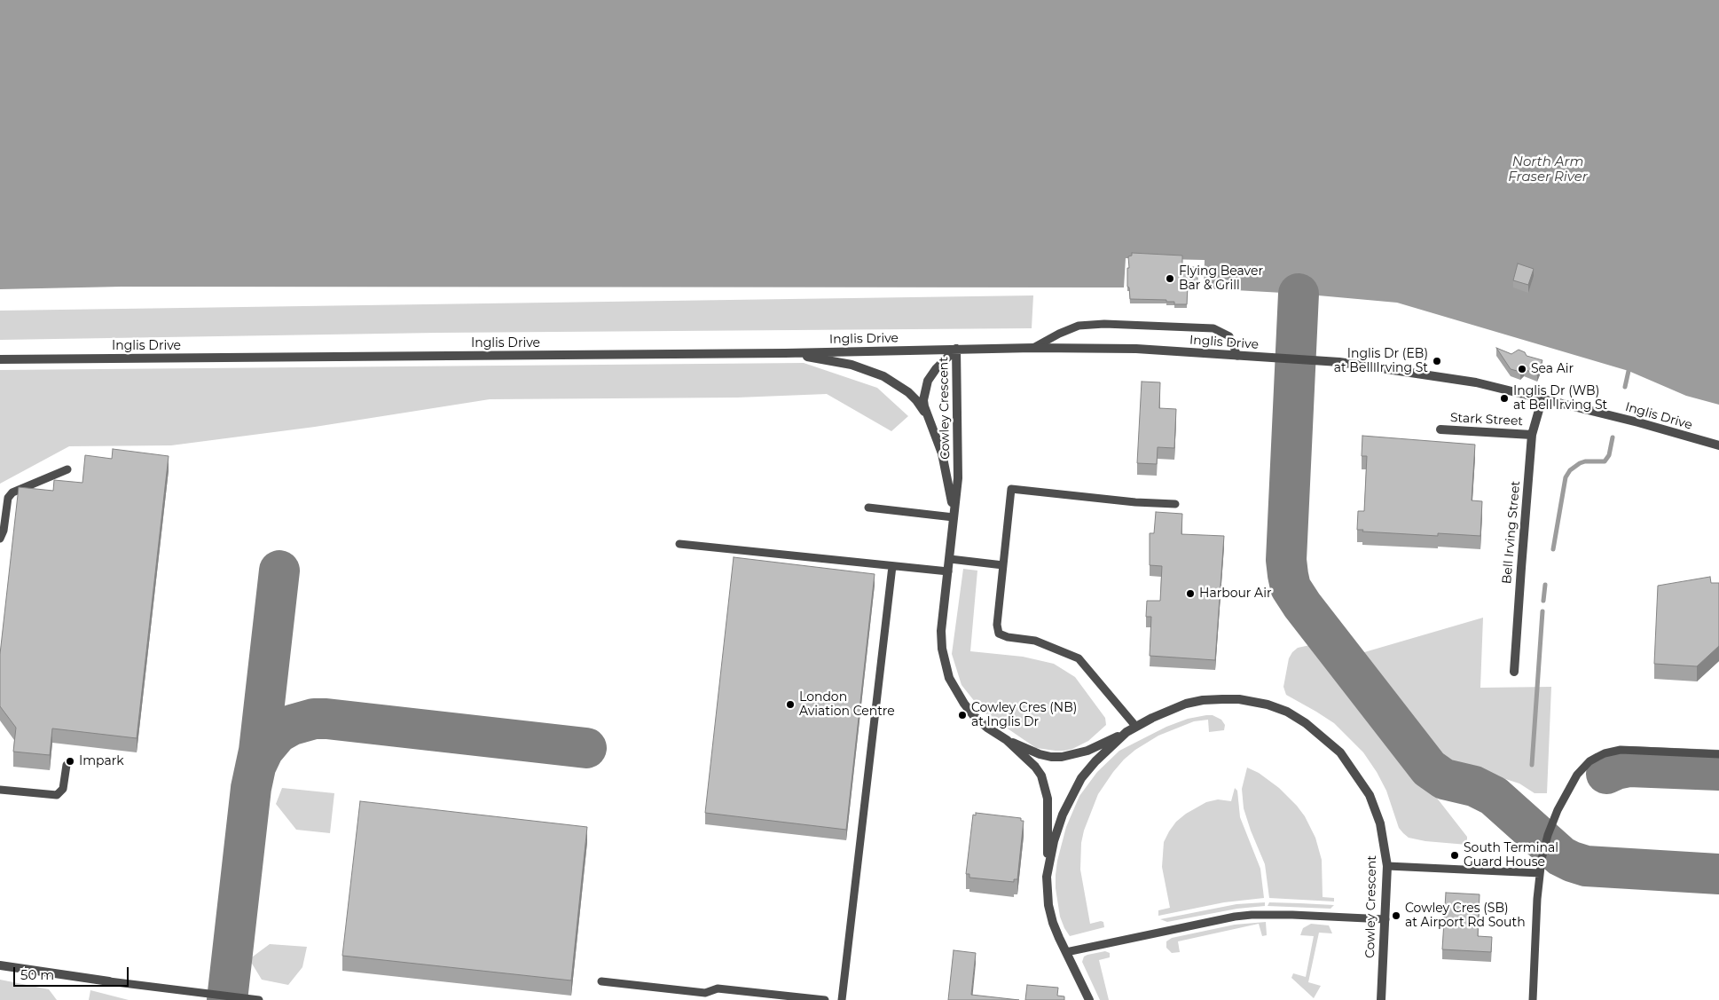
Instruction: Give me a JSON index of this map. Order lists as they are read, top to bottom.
{
  "streets": {
    "street": [
      "Inglis Drive",
      "Cowley Crescent",
      "Stark Street",
      "Bell Irving Street"
    ]
  },
  "crossings": [
    ["Inglis Drive", "Cowley Crescent"],
    ["Inglis Drive", "Bell Irving Street"],
    ["Stark Street", "Bell Irving Street"]
  ],
  "water": ["North Arm Fraser River"],
  "places": [
    "Flying Beaver Bar & Grill",
    "Inglis Dr (EB) at Bell Irving St",
    "Sea Air",
    "Inglis Dr (WB) at Bell Irving St",
    "Harbour Air",
    "London Aviation Centre",
    "Cowley Cres (NB) at Inglis Dr",
    "Impark",
    "South Terminal Guard House",
    "Cowley Cres (SB) at Airport Rd South"
  ],
  "scale_bar": "50 m"
}
